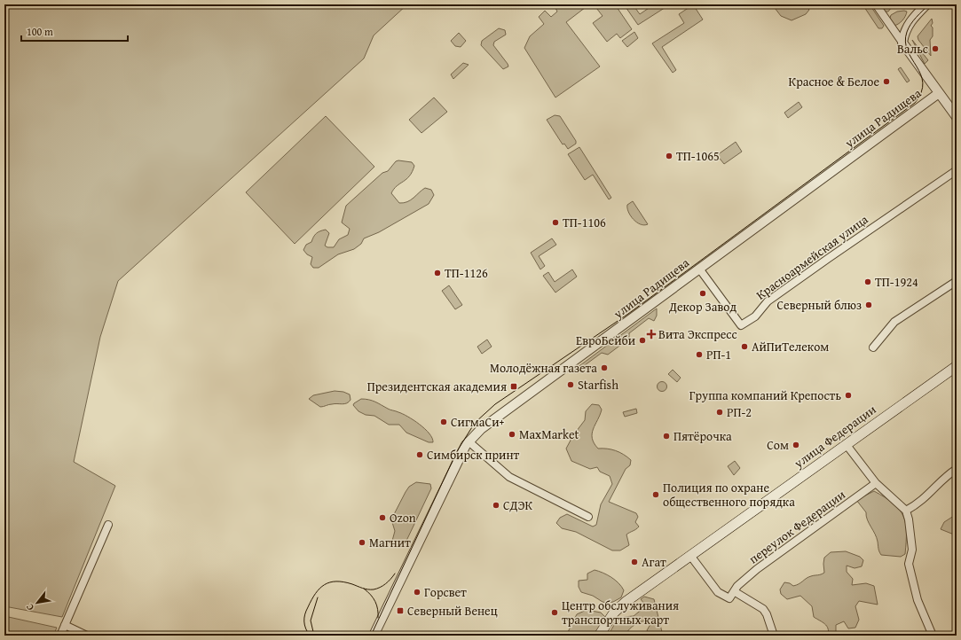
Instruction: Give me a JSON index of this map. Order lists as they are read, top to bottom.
{
  "streets": {
    "main road": ["улица Федерации"],
    "street": ["улица Радищева", "Красноармейская улица", "переулок Федерации"]
  },
  "crossings": [
    ["улица Радищева", "Красноармейская улица"]
  ],
  "places": {
    "other": [
      "Вальс",
      "Красное & Белое",
      "ТП-1065",
      "ТП-1106",
      "ТП-1126",
      "ТП-1924",
      "Декор Завод",
      "Северный блюз",
      "ЕвроБейби",
      "АйПиТелеком",
      "РП-1",
      "Молодёжная газета",
      "Starfish",
      "Группа компаний Крепость",
      "РП-2",
      "СигмаСи+",
      "MaxMarket",
      "Пятёрочка",
      "Сом",
      "Симбирск принт",
      "Полиция по охране общественного порядка",
      "СДЭК",
      "Ozon",
      "Магнит",
      "Агат",
      "Горсвет",
      "Центр обслуживания транспортных карт"
    ],
    "health": ["Вита Экспресс"],
    "transit": ["Президентская академия", "Северный Венец"]
  },
  "scale_bar": "100 m",
  "north": "bottom left"
}
